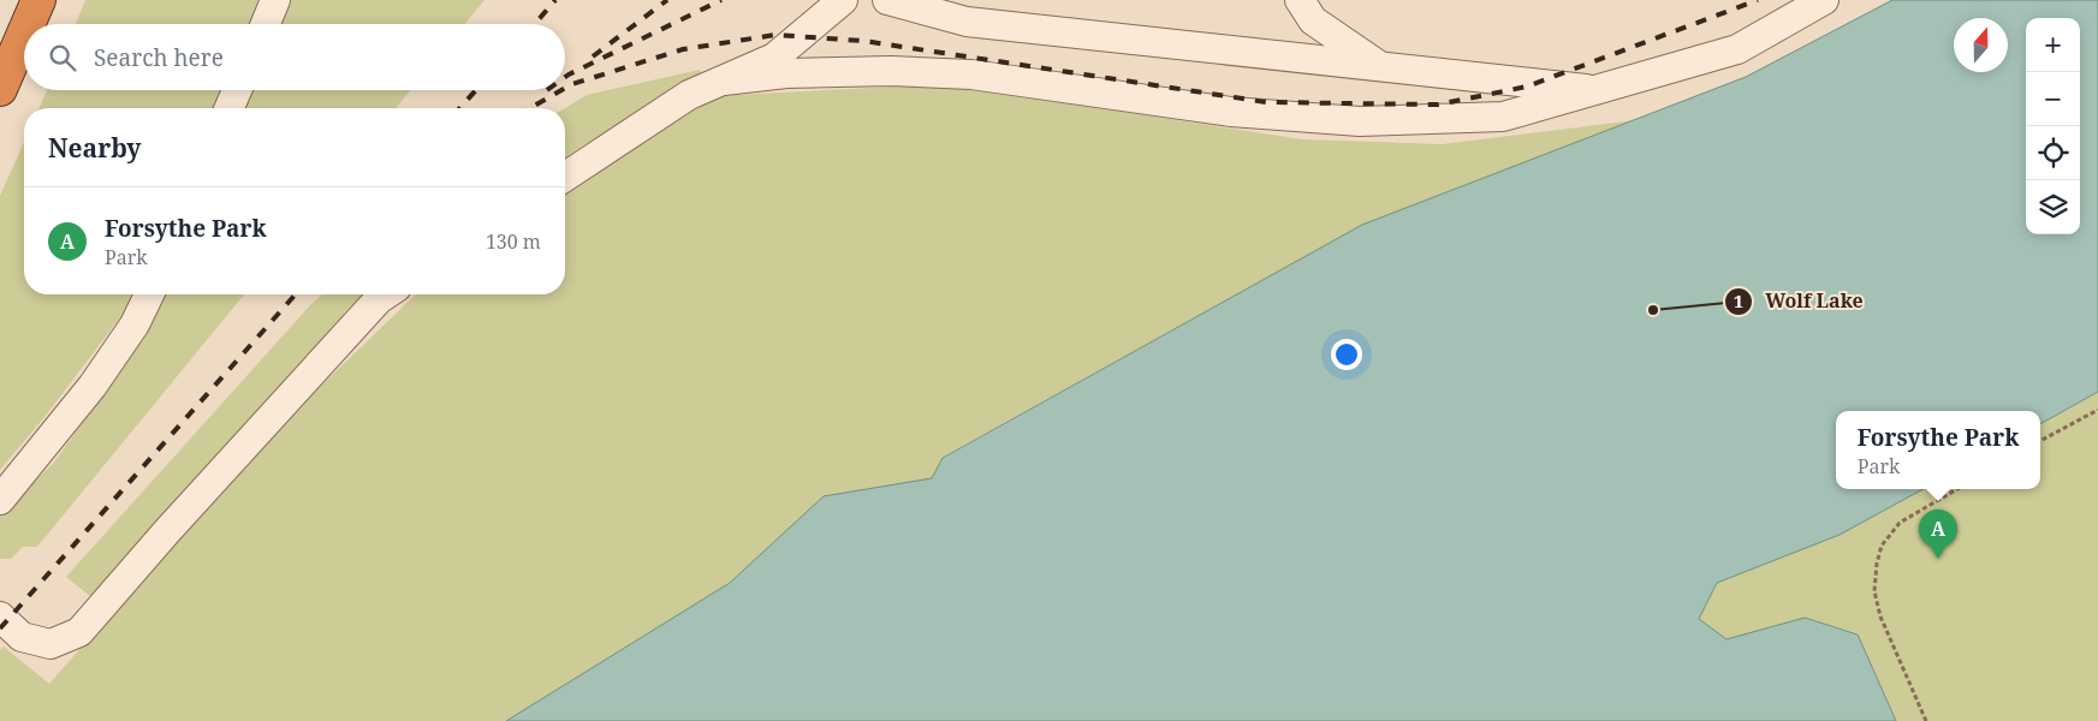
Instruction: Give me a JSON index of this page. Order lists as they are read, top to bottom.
{
  "places": ["Wolf Lake"],
  "north": "top",
  "page": {
    "map_buttons": ["+", "−"],
    "search": "Search here",
    "heading": "Nearby",
    "list": [
      {
        "mark": "A",
        "name": "Forsythe Park",
        "note": "Park",
        "value": "130 m"
      }
    ],
    "popup": ["Forsythe Park", "Park"],
    "pins": "A"
  }
}
